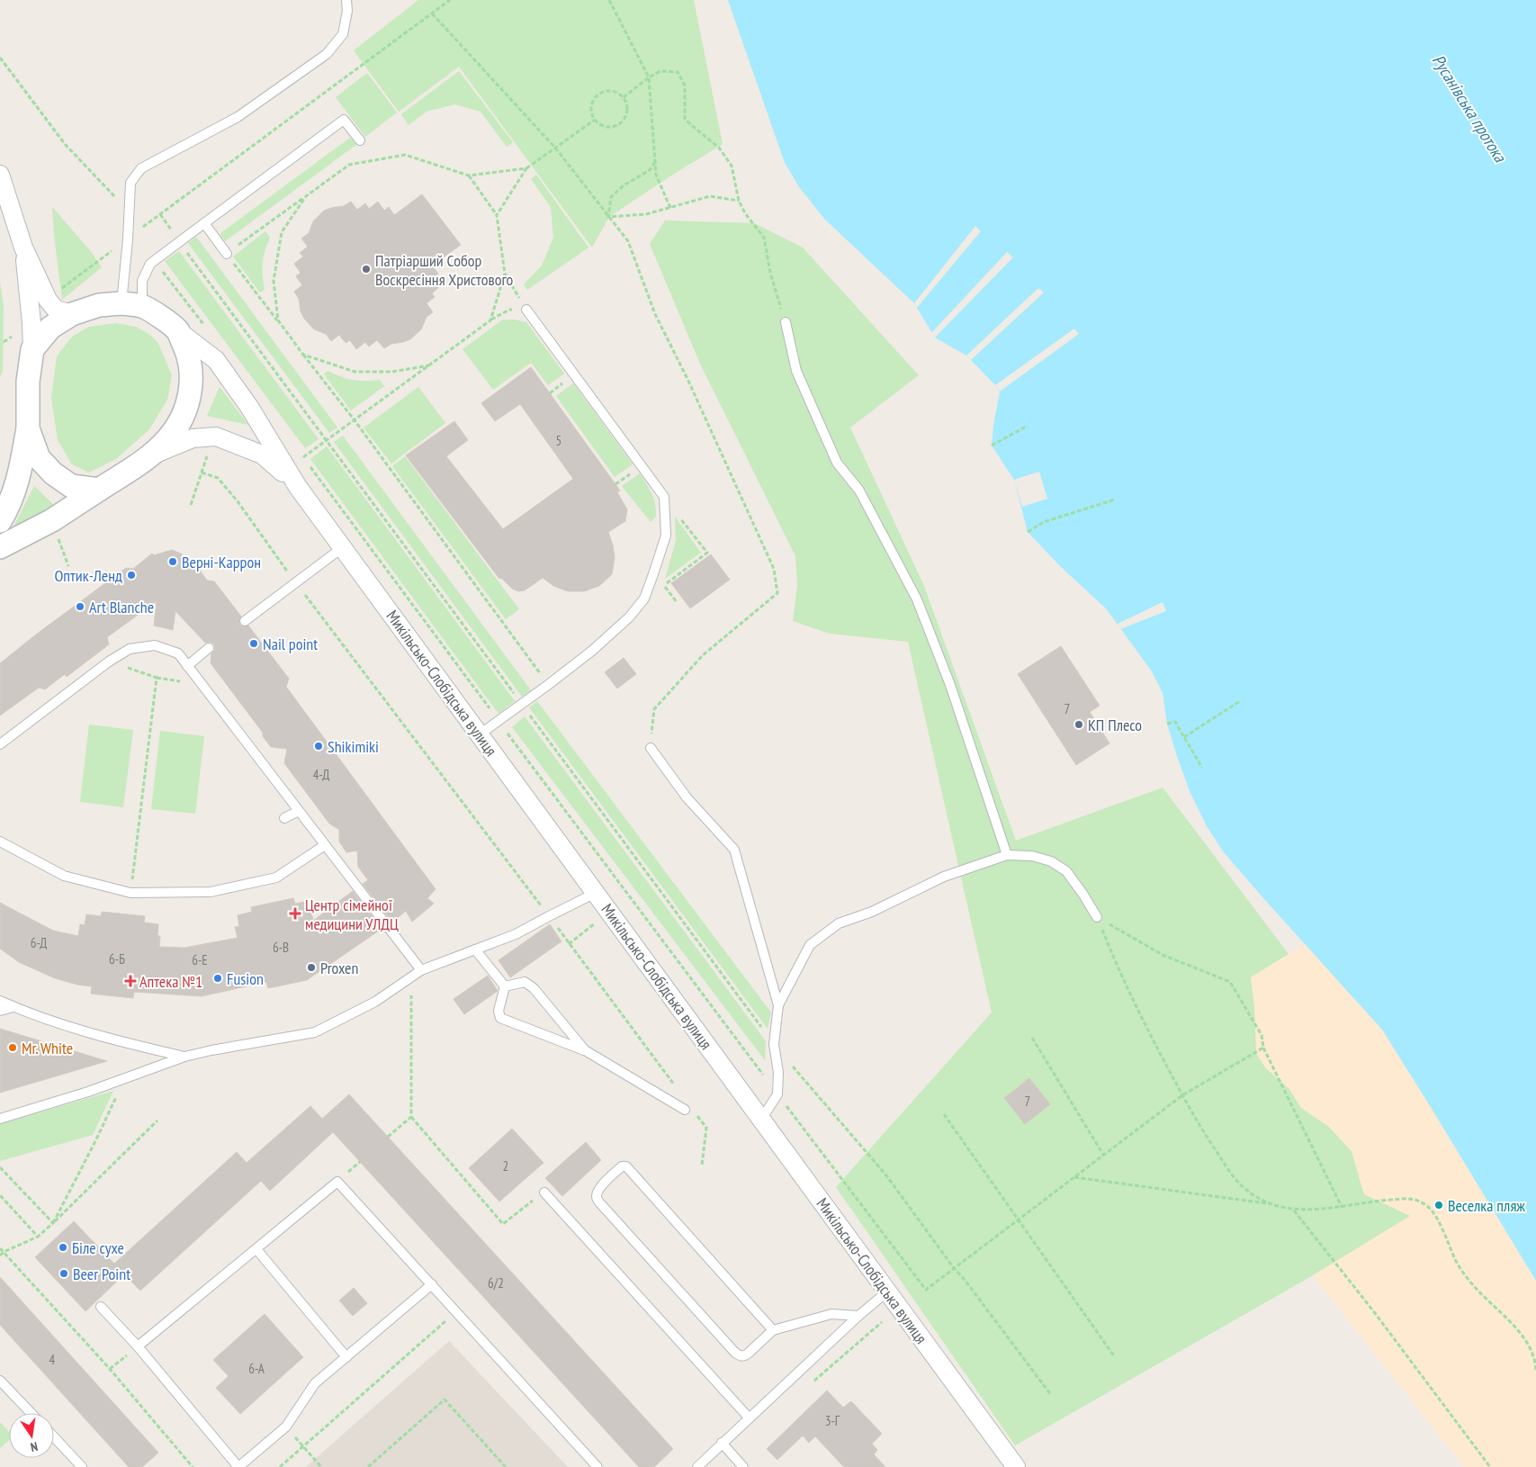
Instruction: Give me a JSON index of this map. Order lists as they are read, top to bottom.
{
  "streets": {
    "street": ["Микільсько-Слобідська вулиця"]
  },
  "water": ["Русанівська протока"],
  "places": {
    "other": [
      "Патріарший Собор Воскресіння Христового",
      "Верні-Каррон",
      "Оптик-Ленд",
      "Art Blanche",
      "Nail point",
      "КП Плесо",
      "Shikimiki",
      "Proxen",
      "Fusion",
      "Mr. White",
      "Веселка пляж",
      "Біле сухе",
      "Beer Point"
    ],
    "health": ["Центр сімейної медицини УЛДЦ", "Аптека №1"]
  },
  "house_numbers": [
    "5",
    "7",
    "4-Д",
    "6-Д",
    "6-В",
    "6-Б",
    "6-Е",
    "7",
    "2",
    "6/2",
    "4",
    "6-А",
    "3-Г"
  ],
  "north": "bottom"
}
